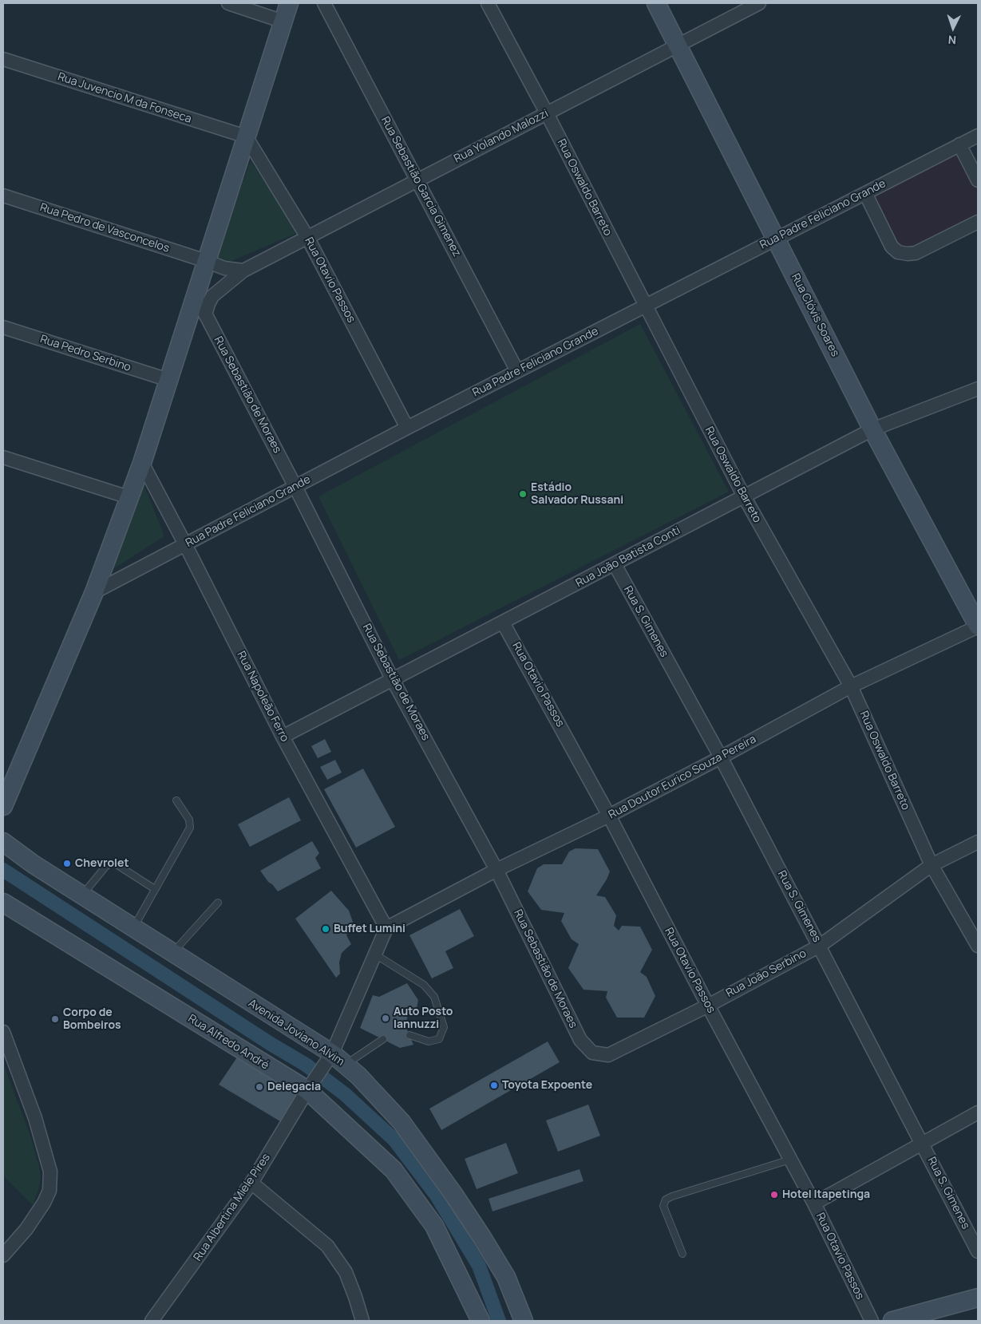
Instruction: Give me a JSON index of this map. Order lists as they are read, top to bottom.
{
  "streets": {
    "main road": ["Rua Clóvis Soares", "Avenida Joviano Alvim", "Rua Alfredo André"],
    "street": [
      "Rua Juvencio M da Fonseca",
      "Rua Yolando Malozzi",
      "Rua Sebastião Garcia Gimenez",
      "Rua Oswaldo Barreto",
      "Rua Padre Feliciano Grande",
      "Rua Pedro de Vasconcelos",
      "Rua Otavio Passos",
      "Rua Pedro Serbino",
      "Rua Sebastião de Moraes",
      "Rua João Batista Conti",
      "Rua S. Gimenes",
      "Rua Napoleão Ferro",
      "Rua Doutor Eurico Souza Pereira",
      "Rua João Serbino",
      "Rua Albertina Miele Pires"
    ]
  },
  "crossings": [
    ["Rua Juvencio M da Fonseca", "Rua Otavio Passos"],
    ["Rua Yolando Malozzi", "Rua Sebastião Garcia Gimenez"],
    ["Rua Yolando Malozzi", "Rua Oswaldo Barreto"],
    ["Rua Yolando Malozzi", "Rua Otavio Passos"],
    ["Rua Yolando Malozzi", "Rua Clóvis Soares"],
    ["Rua Yolando Malozzi", "Rua Sebastião de Moraes"],
    ["Rua Sebastião Garcia Gimenez", "Rua Padre Feliciano Grande"],
    ["Rua Oswaldo Barreto", "Rua Padre Feliciano Grande"],
    ["Rua Oswaldo Barreto", "Rua João Batista Conti"],
    ["Rua Oswaldo Barreto", "Rua Doutor Eurico Souza Pereira"],
    ["Rua Oswaldo Barreto", "Rua João Serbino"],
    ["Rua Padre Feliciano Grande", "Rua Otavio Passos"],
    ["Rua Padre Feliciano Grande", "Rua Clóvis Soares"],
    ["Rua Padre Feliciano Grande", "Rua Sebastião de Moraes"],
    ["Rua Padre Feliciano Grande", "Rua Napoleão Ferro"],
    ["Rua Otavio Passos", "Rua João Batista Conti"],
    ["Rua Otavio Passos", "Rua Doutor Eurico Souza Pereira"],
    ["Rua Otavio Passos", "Rua João Serbino"],
    ["Rua Clóvis Soares", "Rua João Batista Conti"],
    ["Rua Clóvis Soares", "Rua Doutor Eurico Souza Pereira"],
    ["Rua Sebastião de Moraes", "Rua João Batista Conti"],
    ["Rua Sebastião de Moraes", "Rua Doutor Eurico Souza Pereira"],
    ["Rua Sebastião de Moraes", "Rua João Serbino"],
    ["Rua João Batista Conti", "Rua S. Gimenes"],
    ["Rua João Batista Conti", "Rua Napoleão Ferro"],
    ["Rua S. Gimenes", "Rua Doutor Eurico Souza Pereira"],
    ["Rua S. Gimenes", "Rua João Serbino"],
    ["Rua Napoleão Ferro", "Rua Doutor Eurico Souza Pereira"],
    ["Rua Napoleão Ferro", "Rua Albertina Miele Pires"],
    ["Rua Doutor Eurico Souza Pereira", "Rua Albertina Miele Pires"],
    ["Avenida Joviano Alvim", "Rua Albertina Miele Pires"],
    ["Rua Alfredo André", "Rua Albertina Miele Pires"]
  ],
  "places": [
    "Estádio Salvador Russani",
    "Chevrolet",
    "Buffet Lumini",
    "Auto Posto Iannuzzi",
    "Corpo de Bombeiros",
    "Toyota Expoente",
    "Delegacia",
    "Hotel Itapetinga"
  ],
  "north": "bottom"
}
